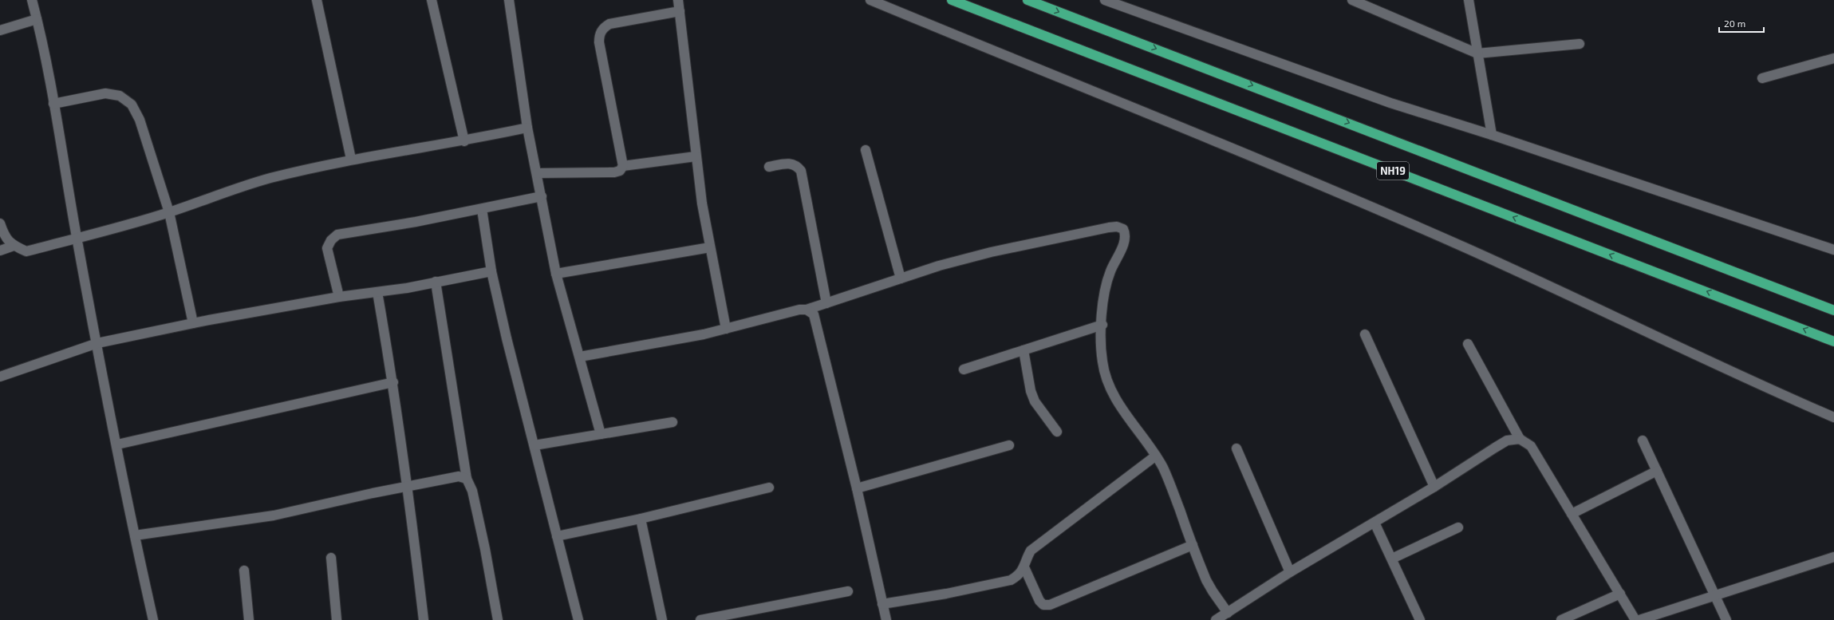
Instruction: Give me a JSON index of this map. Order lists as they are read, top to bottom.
{
  "streets": {
    "highway": ["NH19"]
  },
  "scale_bar": "20 m"
}
